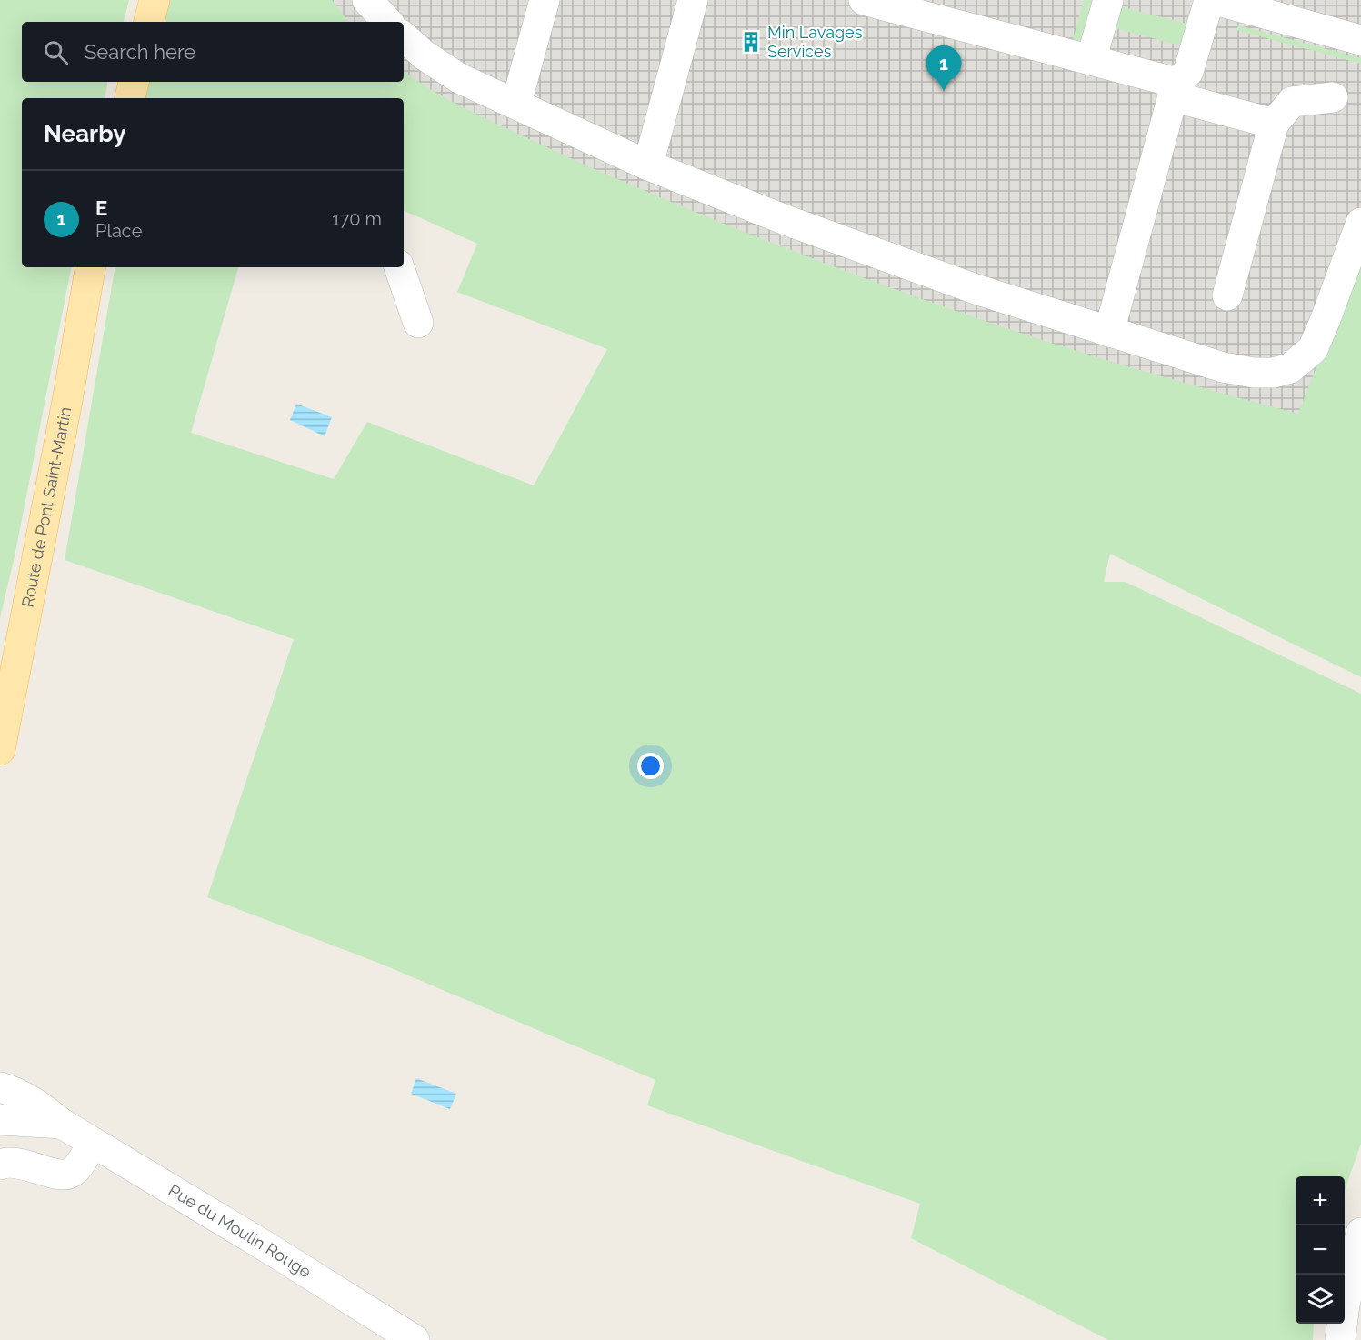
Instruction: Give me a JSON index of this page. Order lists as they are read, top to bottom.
{
  "streets": {
    "main road": ["Route de Pont Saint-Martin"],
    "street": ["Rue du Moulin Rouge"]
  },
  "places": {
    "building": ["Min Lavages Services"]
  },
  "page": {
    "search": "Search here",
    "pins": "1",
    "heading": "Nearby",
    "list": [
      {
        "mark": "1",
        "name": "E",
        "note": "Place",
        "value": "170 m"
      }
    ],
    "map_buttons": ["+", "−"]
  }
}
